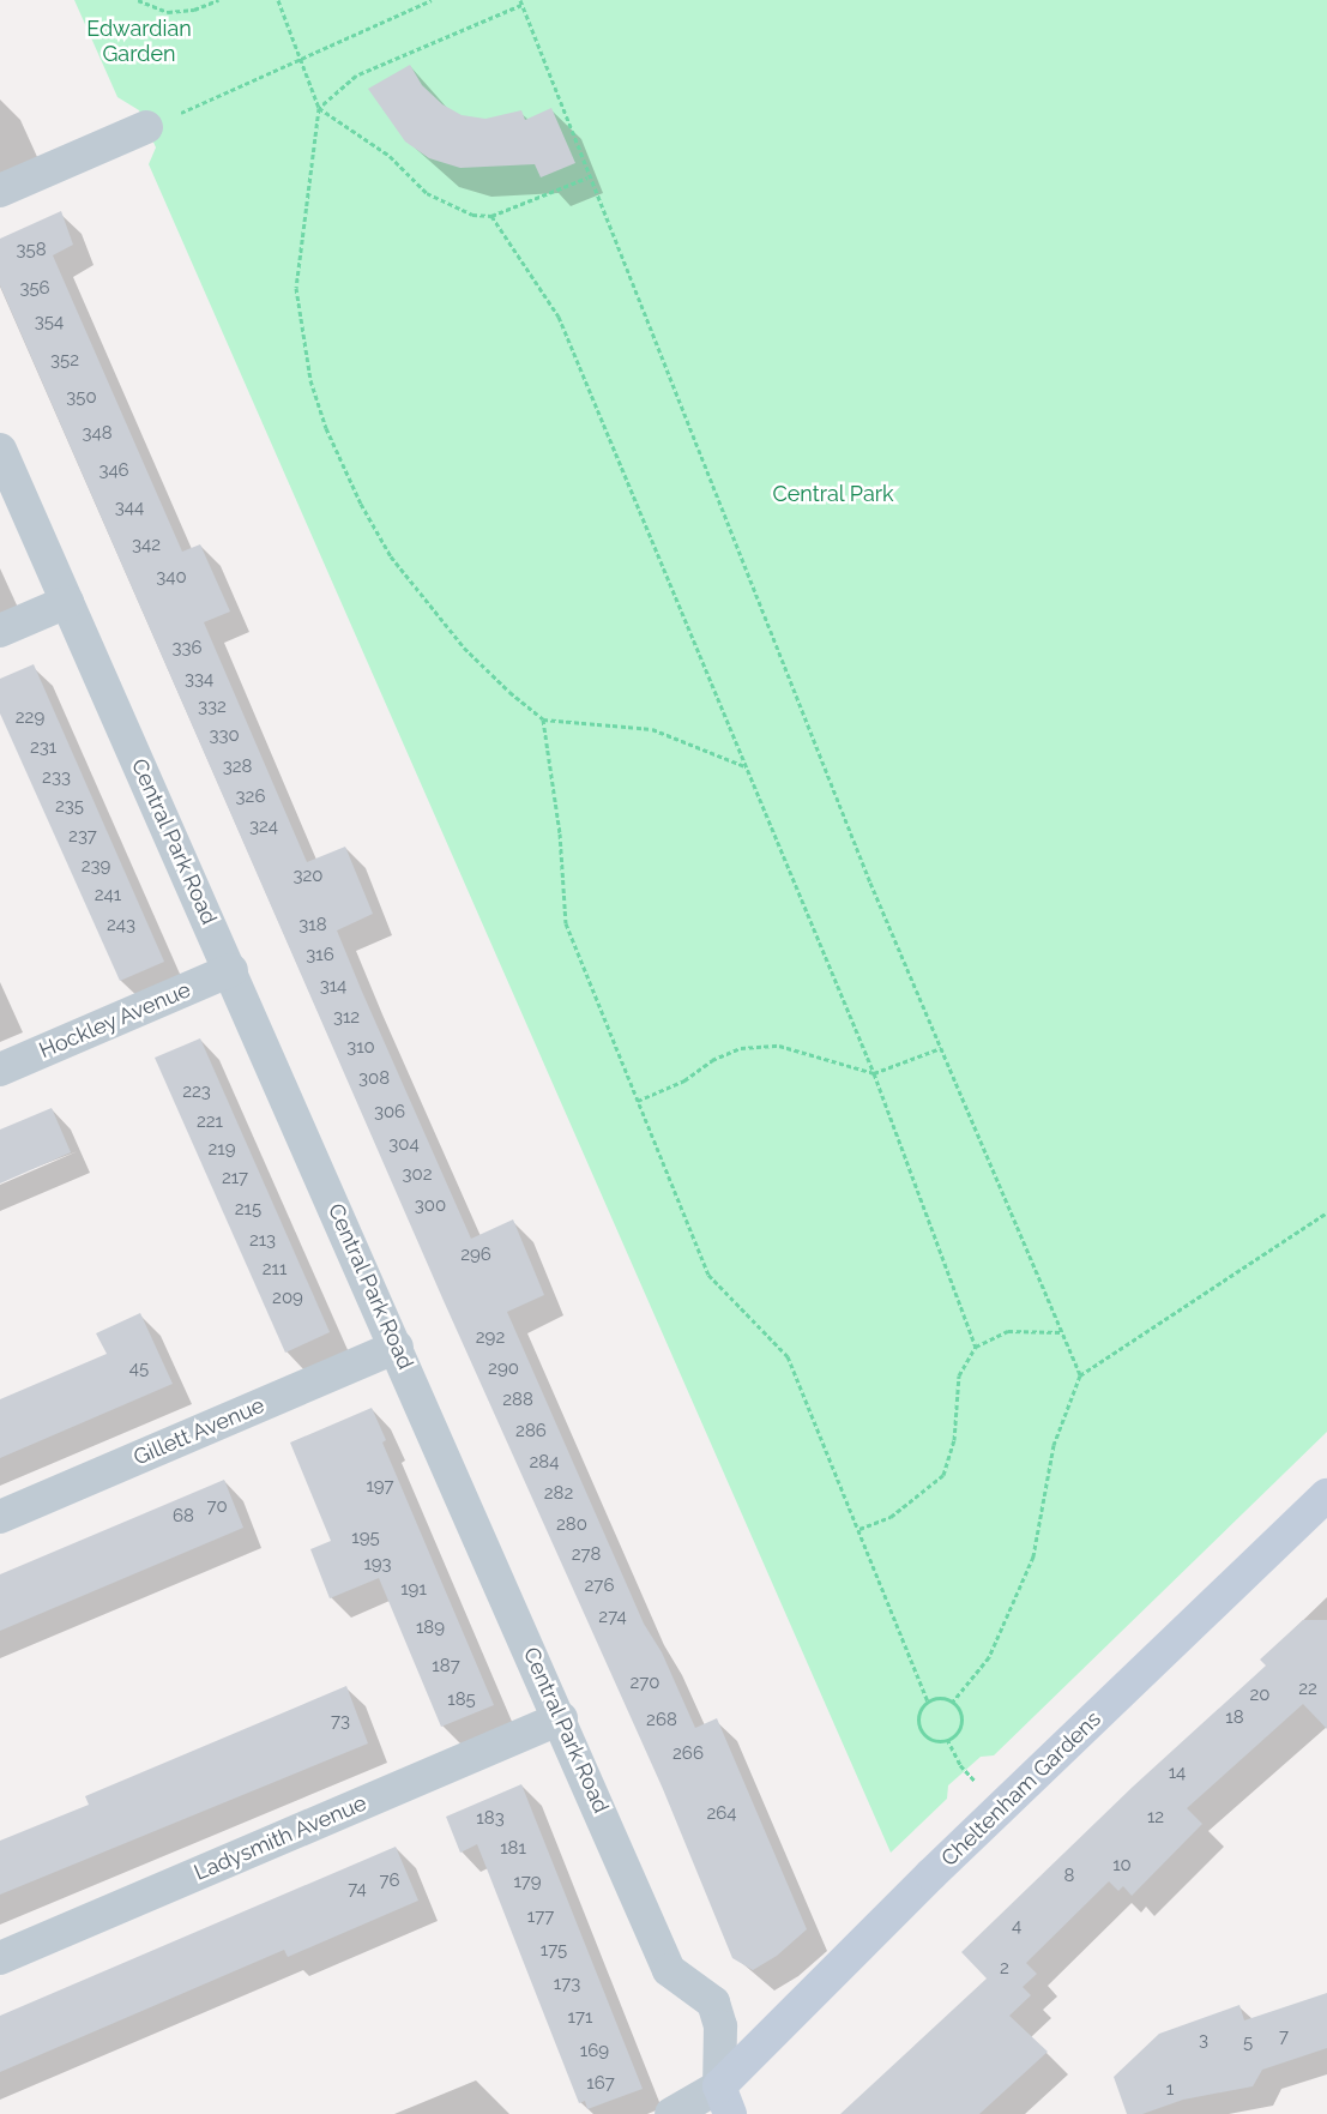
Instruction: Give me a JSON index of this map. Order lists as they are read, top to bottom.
{
  "streets": {
    "main road": ["Cheltenham Gardens"],
    "street": [
      "Central Park Road",
      "Hockley Avenue",
      "Gillett Avenue",
      "Ladysmith Avenue"
    ]
  },
  "crossings": [
    ["Central Park Road", "Hockley Avenue"],
    ["Central Park Road", "Gillett Avenue"],
    ["Central Park Road", "Cheltenham Gardens"],
    ["Central Park Road", "Ladysmith Avenue"]
  ],
  "parks": ["Edwardian Garden", "Central Park"],
  "house_numbers": [
    "358",
    "356",
    "354",
    "352",
    "350",
    "348",
    "346",
    "344",
    "342",
    "340",
    "336",
    "334",
    "332",
    "229",
    "330",
    "231",
    "328",
    "233",
    "326",
    "235",
    "324",
    "237",
    "239",
    "320",
    "241",
    "243",
    "318",
    "316",
    "314",
    "312",
    "310",
    "308",
    "223",
    "306",
    "221",
    "304",
    "219",
    "302",
    "217",
    "300",
    "215",
    "213",
    "296",
    "211",
    "209",
    "292",
    "45",
    "290",
    "288",
    "286",
    "284",
    "197",
    "282",
    "70",
    "68",
    "280",
    "195",
    "278",
    "193",
    "276",
    "191",
    "274",
    "189",
    "187",
    "270",
    "22",
    "20",
    "185",
    "18",
    "268",
    "73",
    "266",
    "14",
    "264",
    "12",
    "183",
    "181",
    "10",
    "8",
    "76",
    "179",
    "74",
    "177",
    "4",
    "175",
    "2",
    "173",
    "171",
    "7",
    "3",
    "5",
    "169",
    "167",
    "1"
  ]
}
